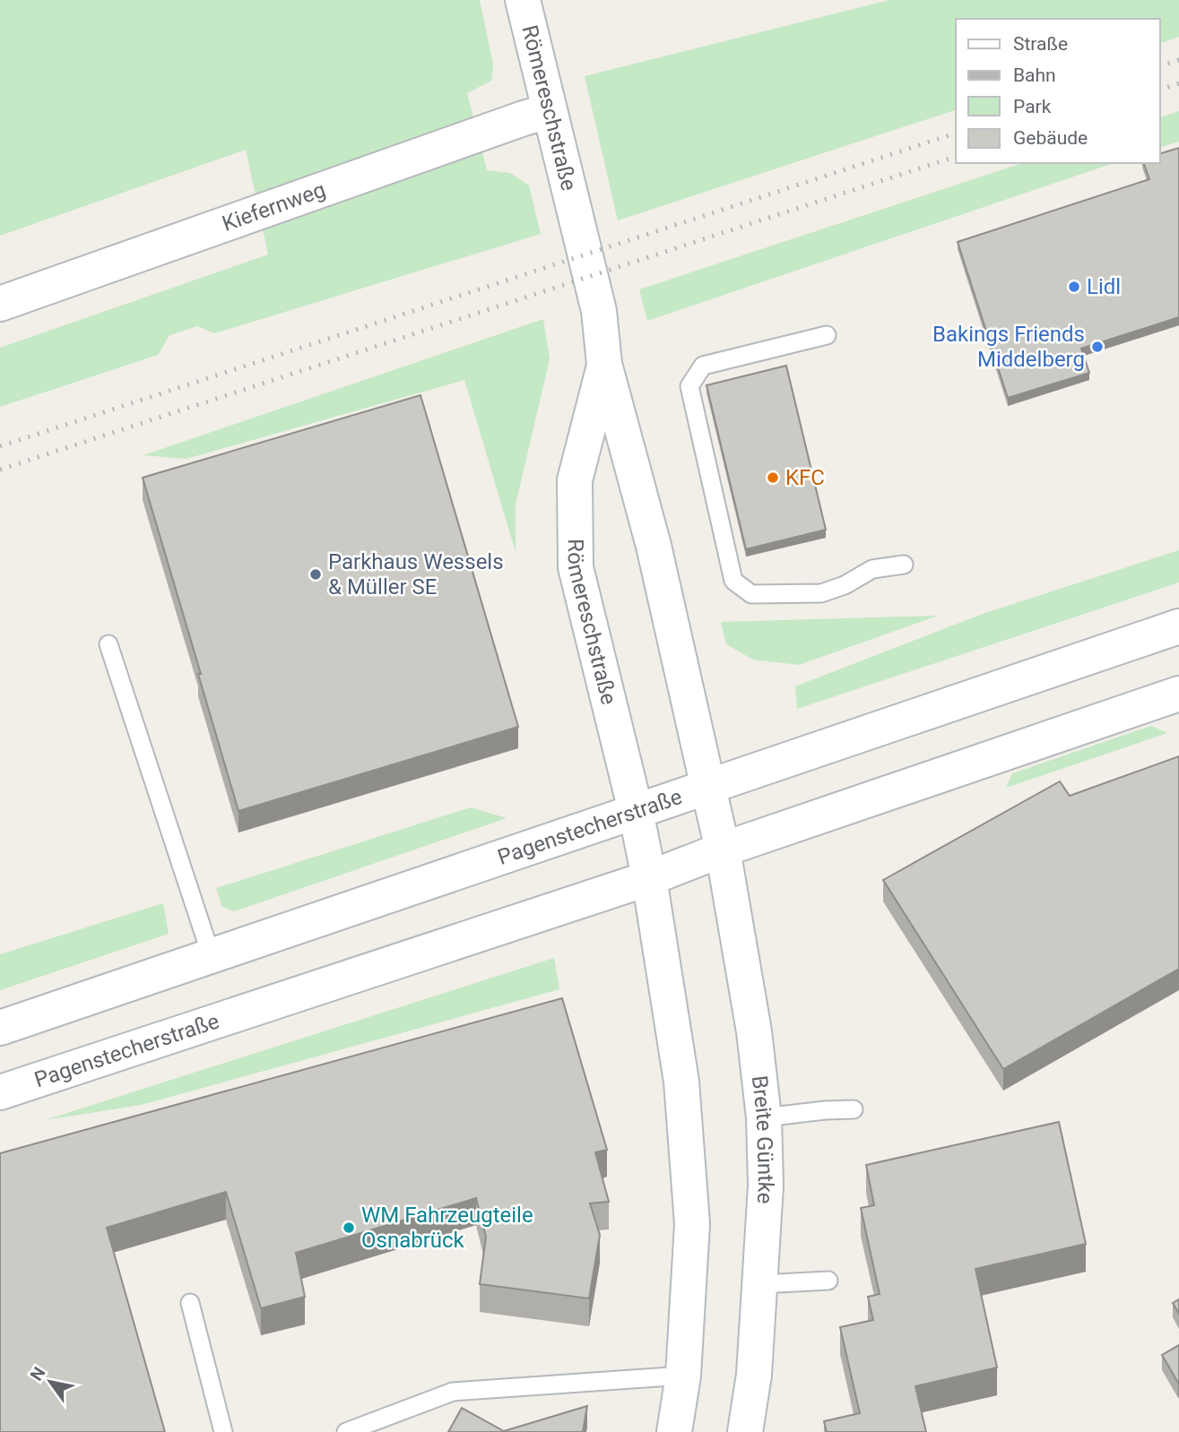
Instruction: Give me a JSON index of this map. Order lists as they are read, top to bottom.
{
  "streets": {
    "main road": [
      "Römereschstraße",
      "Kiefernweg",
      "Pagenstecherstraße",
      "Breite Güntke"
    ]
  },
  "crossings": [
    ["Römereschstraße", "Kiefernweg"],
    ["Römereschstraße", "Pagenstecherstraße"],
    ["Römereschstraße", "Breite Güntke"],
    ["Pagenstecherstraße", "Breite Güntke"]
  ],
  "places": [
    "Lidl",
    "Bakings Friends Middelberg",
    "KFC",
    "Parkhaus Wessels & Müller SE",
    "WM Fahrzeugteile Osnabrück"
  ],
  "legend": [
    "Straße",
    "Bahn",
    "Park",
    "Gebäude"
  ],
  "north": "top left"
}
